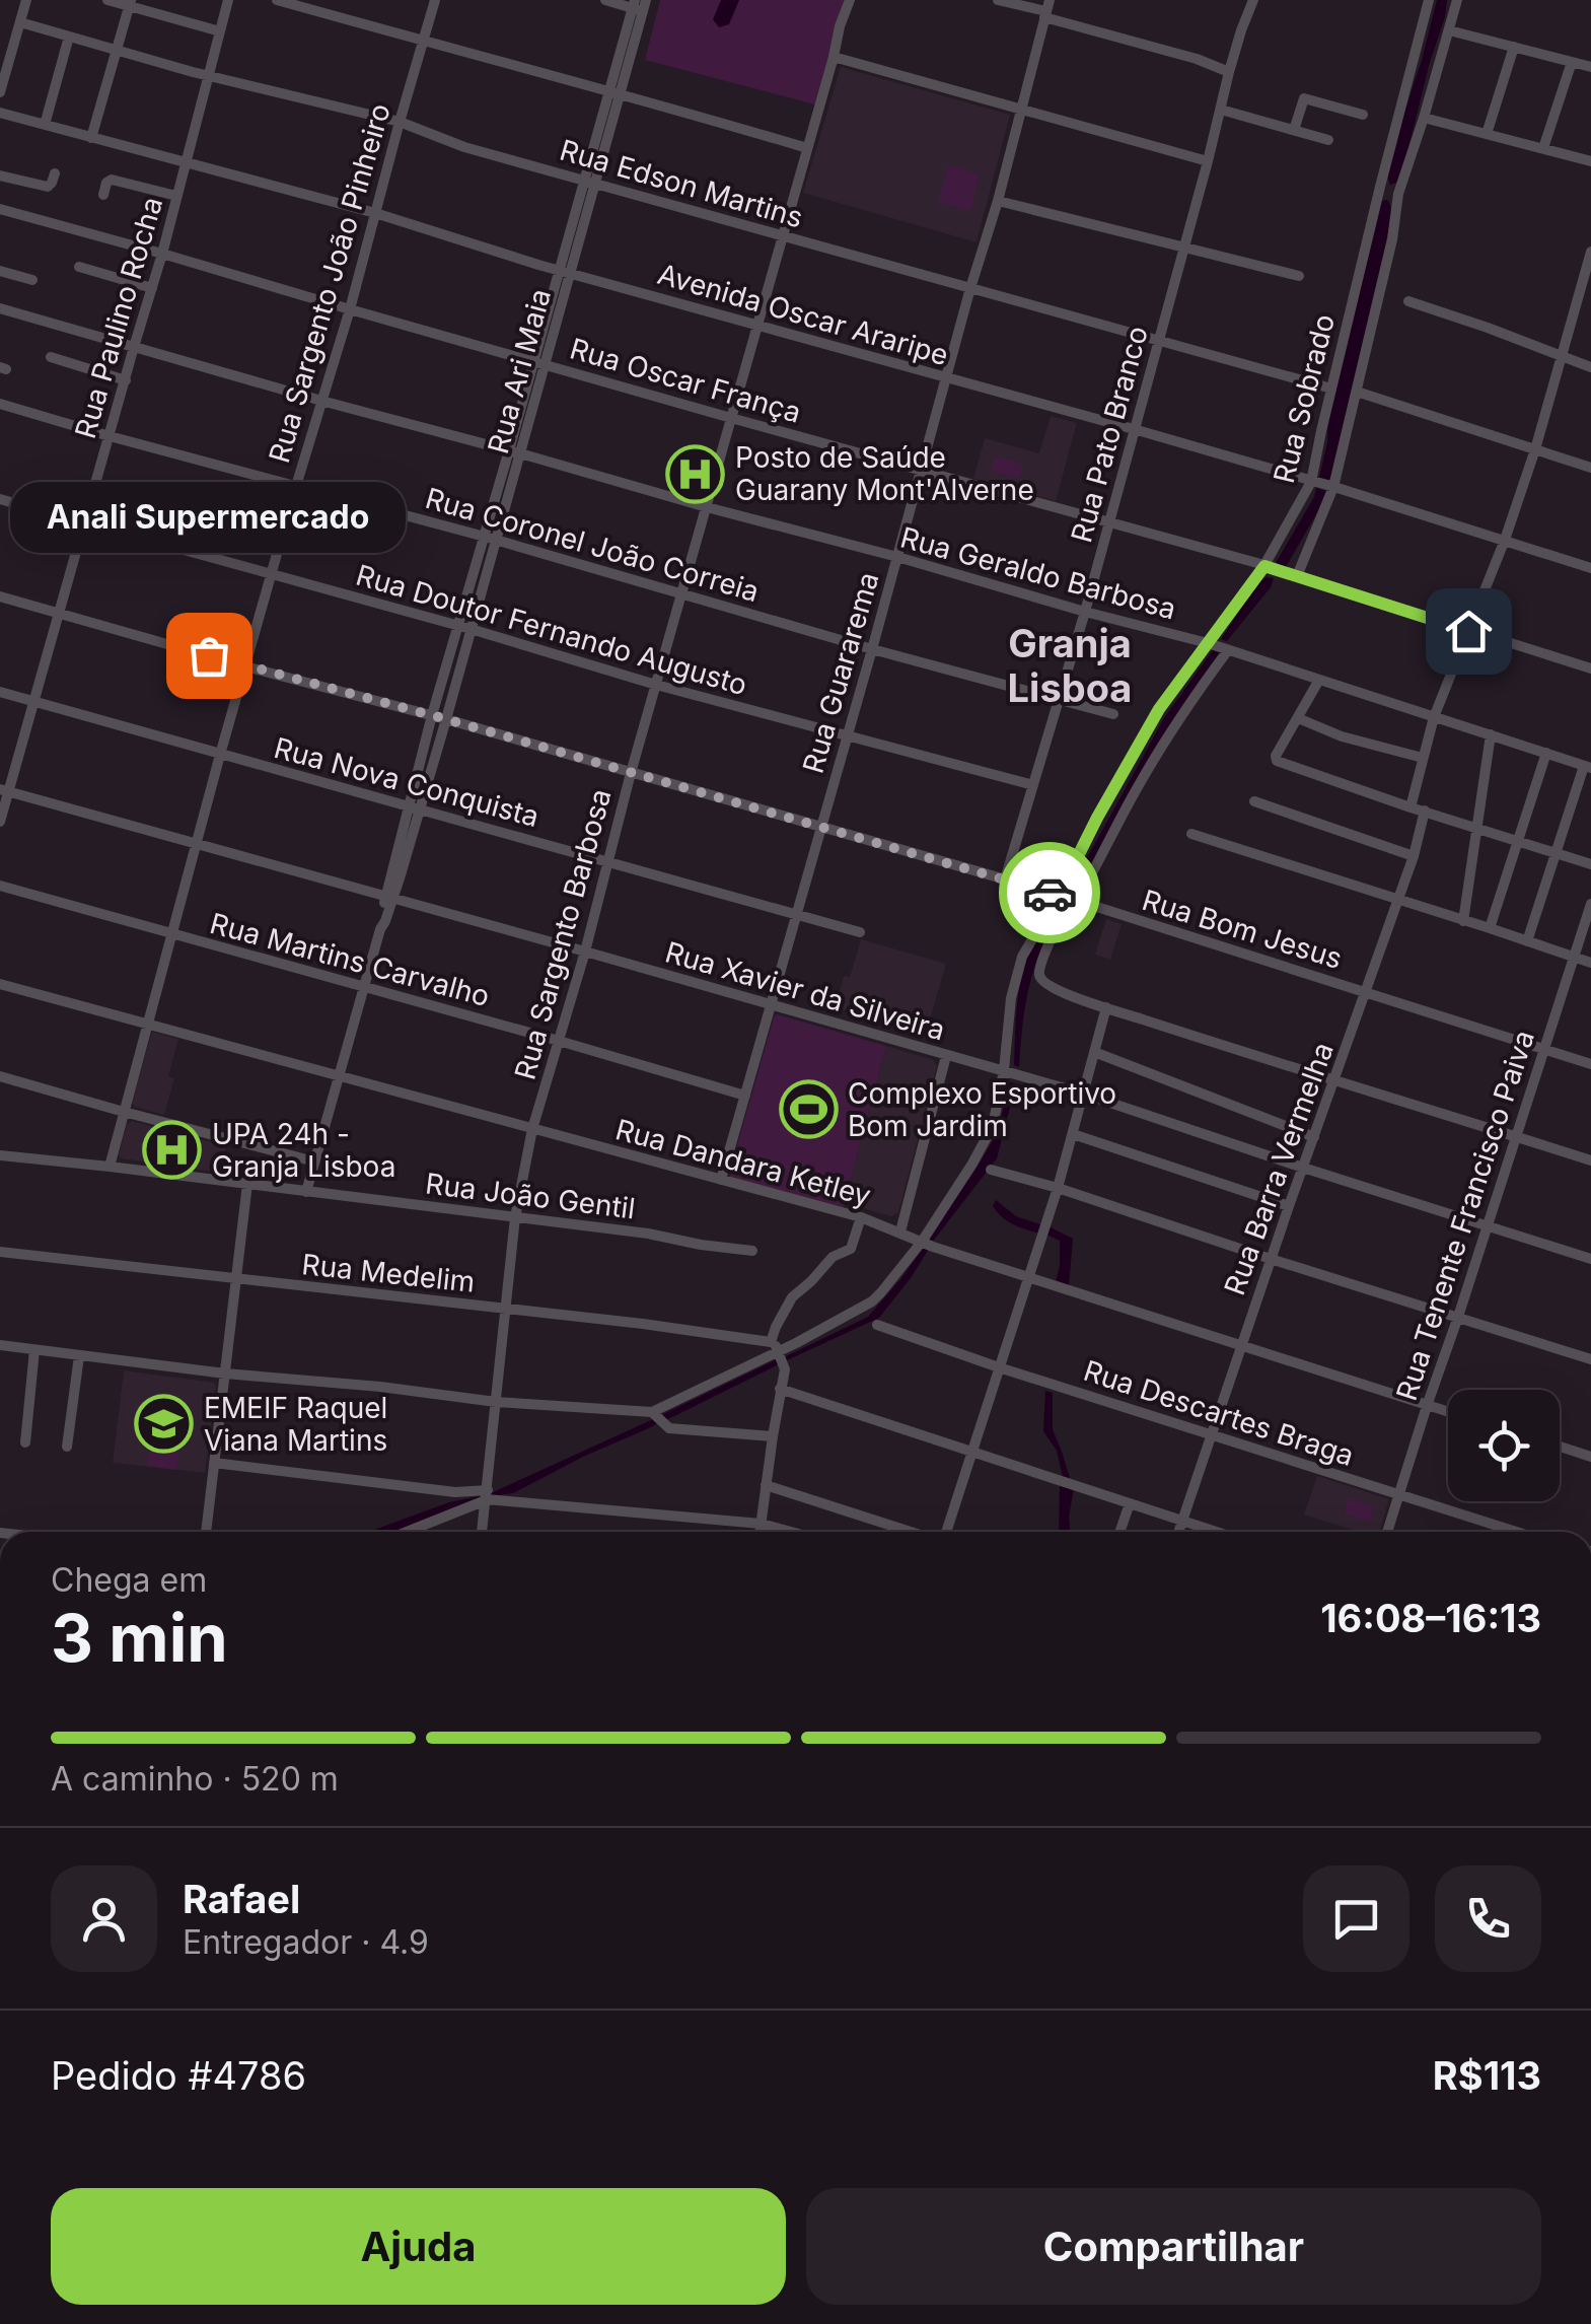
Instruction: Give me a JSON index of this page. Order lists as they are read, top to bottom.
{
  "streets": {
    "street": [
      "Rua Edson Martins",
      "Rua Sargento João Pinheiro",
      "Avenida Oscar Araripe",
      "Rua Paulino Rocha",
      "Rua Ari Maia",
      "Rua Oscar França",
      "Rua Sobrado",
      "Rua Pato Branco",
      "Rua Coronel João Correia",
      "Rua Geraldo Barbosa",
      "Rua Doutor Fernando Augusto",
      "Rua Guararema",
      "Rua Nova Conquista",
      "Rua Bom Jesus",
      "Rua Sargento Barbosa",
      "Rua Martins Carvalho",
      "Rua Xavier da Silveira",
      "Rua Dandara Ketley",
      "Rua Barra Vermelha",
      "Rua João Gentil",
      "Rua Tenente Francisco Paiva",
      "Rua Medelim",
      "Rua Descartes Braga"
    ]
  },
  "crossings": [
    ["Rua Edson Martins", "Rua Sargento João Pinheiro"],
    ["Rua Edson Martins", "Rua Paulino Rocha"],
    ["Rua Edson Martins", "Rua Ari Maia"],
    ["Rua Edson Martins", "Rua Sobrado"],
    ["Rua Edson Martins", "Rua Pato Branco"],
    ["Rua Edson Martins", "Rua Guararema"],
    ["Rua Edson Martins", "Rua Sargento Barbosa"],
    ["Rua Sargento João Pinheiro", "Avenida Oscar Araripe"],
    ["Rua Sargento João Pinheiro", "Rua Oscar França"],
    ["Rua Sargento João Pinheiro", "Rua Coronel João Correia"],
    ["Rua Sargento João Pinheiro", "Rua Geraldo Barbosa"],
    ["Rua Sargento João Pinheiro", "Rua Doutor Fernando Augusto"],
    ["Rua Sargento João Pinheiro", "Rua Nova Conquista"],
    ["Rua Sargento João Pinheiro", "Rua Bom Jesus"],
    ["Rua Sargento João Pinheiro", "Rua Martins Carvalho"],
    ["Rua Sargento João Pinheiro", "Rua Xavier da Silveira"],
    ["Rua Sargento João Pinheiro", "Rua Dandara Ketley"],
    ["Rua Sargento João Pinheiro", "Rua João Gentil"],
    ["Avenida Oscar Araripe", "Rua Paulino Rocha"],
    ["Avenida Oscar Araripe", "Rua Ari Maia"],
    ["Avenida Oscar Araripe", "Rua Sobrado"],
    ["Avenida Oscar Araripe", "Rua Pato Branco"],
    ["Avenida Oscar Araripe", "Rua Guararema"],
    ["Avenida Oscar Araripe", "Rua Sargento Barbosa"],
    ["Rua Paulino Rocha", "Rua Oscar França"],
    ["Rua Paulino Rocha", "Rua Coronel João Correia"],
    ["Rua Paulino Rocha", "Rua Geraldo Barbosa"],
    ["Rua Paulino Rocha", "Rua Doutor Fernando Augusto"],
    ["Rua Paulino Rocha", "Rua Nova Conquista"],
    ["Rua Paulino Rocha", "Rua Bom Jesus"],
    ["Rua Paulino Rocha", "Rua Xavier da Silveira"],
    ["Rua Ari Maia", "Rua Oscar França"],
    ["Rua Ari Maia", "Rua Coronel João Correia"],
    ["Rua Ari Maia", "Rua Geraldo Barbosa"],
    ["Rua Ari Maia", "Rua Doutor Fernando Augusto"],
    ["Rua Ari Maia", "Rua Nova Conquista"],
    ["Rua Ari Maia", "Rua Bom Jesus"],
    ["Rua Ari Maia", "Rua Martins Carvalho"],
    ["Rua Ari Maia", "Rua Xavier da Silveira"],
    ["Rua Ari Maia", "Rua Dandara Ketley"],
    ["Rua Ari Maia", "Rua João Gentil"],
    ["Rua Oscar França", "Rua Sobrado"],
    ["Rua Oscar França", "Rua Pato Branco"],
    ["Rua Oscar França", "Rua Guararema"],
    ["Rua Oscar França", "Rua Sargento Barbosa"],
    ["Rua Sobrado", "Rua Geraldo Barbosa"],
    ["Rua Sobrado", "Rua Bom Jesus"],
    ["Rua Sobrado", "Rua Xavier da Silveira"],
    ["Rua Sobrado", "Rua Dandara Ketley"],
    ["Rua Sobrado", "Rua Medelim"],
    ["Rua Pato Branco", "Rua Coronel João Correia"],
    ["Rua Pato Branco", "Rua Geraldo Barbosa"],
    ["Rua Pato Branco", "Rua Doutor Fernando Augusto"],
    ["Rua Pato Branco", "Rua Bom Jesus"],
    ["Rua Coronel João Correia", "Rua Guararema"],
    ["Rua Coronel João Correia", "Rua Sargento Barbosa"],
    ["Rua Geraldo Barbosa", "Rua Guararema"],
    ["Rua Geraldo Barbosa", "Rua Sargento Barbosa"],
    ["Rua Doutor Fernando Augusto", "Rua Guararema"],
    ["Rua Doutor Fernando Augusto", "Rua Sargento Barbosa"],
    ["Rua Guararema", "Rua Nova Conquista"],
    ["Rua Guararema", "Rua Bom Jesus"],
    ["Rua Guararema", "Rua Martins Carvalho"],
    ["Rua Guararema", "Rua Xavier da Silveira"],
    ["Rua Guararema", "Rua Dandara Ketley"],
    ["Rua Nova Conquista", "Rua Sargento Barbosa"],
    ["Rua Bom Jesus", "Rua Sargento Barbosa"],
    ["Rua Bom Jesus", "Rua Barra Vermelha"],
    ["Rua Bom Jesus", "Rua Tenente Francisco Paiva"],
    ["Rua Sargento Barbosa", "Rua Martins Carvalho"],
    ["Rua Sargento Barbosa", "Rua Xavier da Silveira"],
    ["Rua Sargento Barbosa", "Rua Dandara Ketley"],
    ["Rua Sargento Barbosa", "Rua João Gentil"],
    ["Rua Sargento Barbosa", "Rua Medelim"],
    ["Rua Xavier da Silveira", "Rua Barra Vermelha"],
    ["Rua Xavier da Silveira", "Rua Tenente Francisco Paiva"],
    ["Rua Dandara Ketley", "Rua Barra Vermelha"],
    ["Rua Dandara Ketley", "Rua Tenente Francisco Paiva"],
    ["Rua Barra Vermelha", "Rua Descartes Braga"],
    ["Rua Tenente Francisco Paiva", "Rua Descartes Braga"]
  ],
  "districts": ["Granja Lisboa"],
  "places": {
    "hospital": ["Posto de Saúde Guarany Mont'Alverne", "UPA 24h - Granja Lisboa"],
    "other": ["Anali Supermercado"],
    "sports": ["Complexo Esportivo Bom Jardim"],
    "school or university": ["EMEIF Raquel Viana Martins"]
  },
  "page": {
    "bubble": "Anali Supermercado",
    "heading": ["3 min", "Chega em", "16:08–16:13"],
    "panel": [
      "Rafael",
      "Entregador · 4.9",
      "Pedido #4786",
      "R$113"
    ],
    "bar": "A caminho · 520 m",
    "buttons": ["Ajuda", "Compartilhar"]
  }
}
